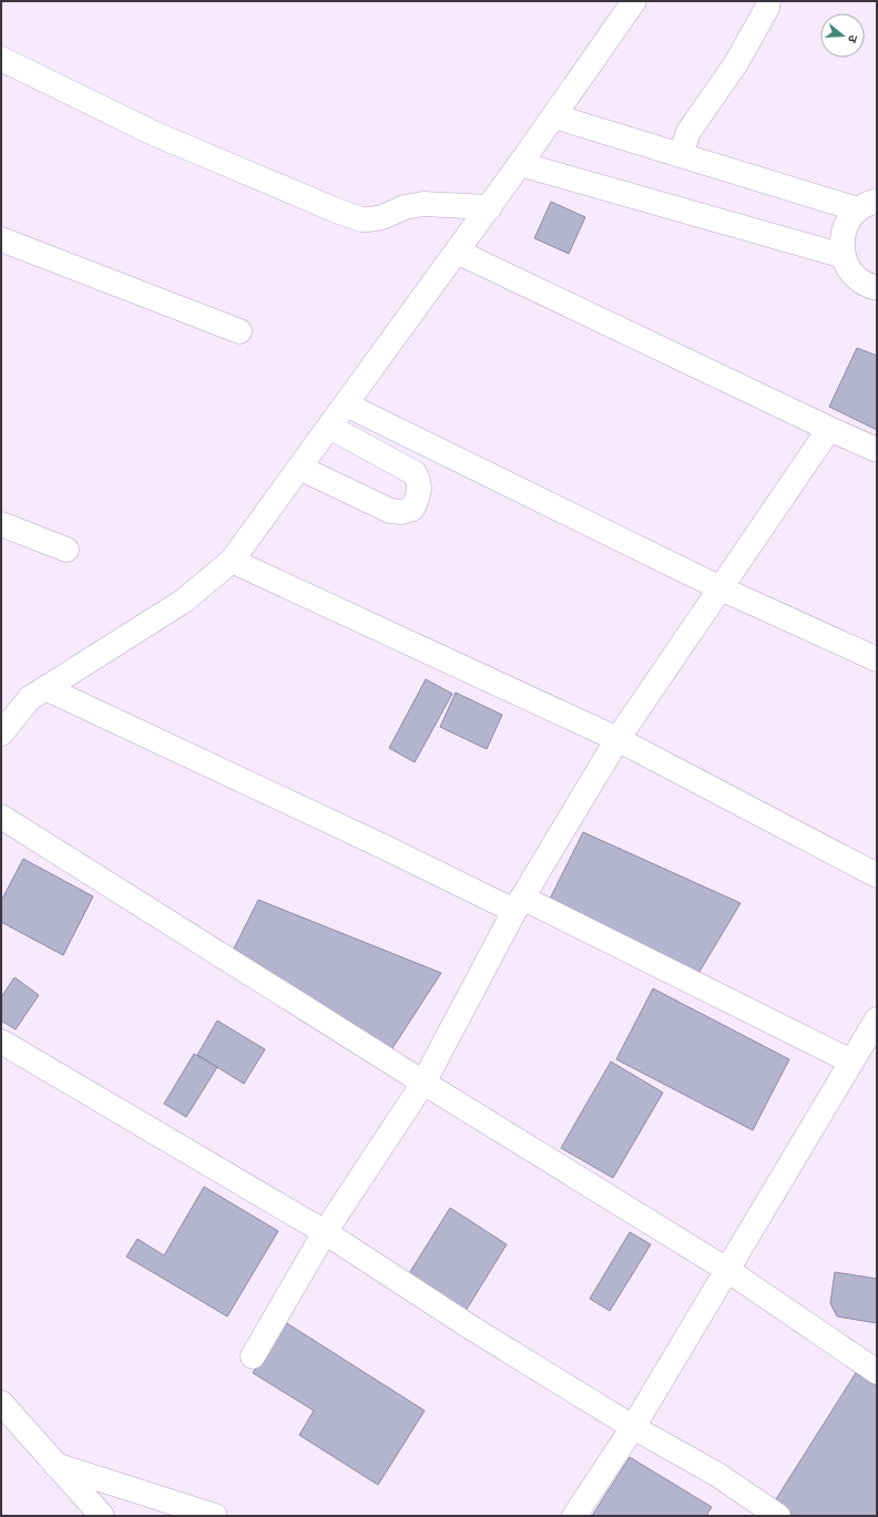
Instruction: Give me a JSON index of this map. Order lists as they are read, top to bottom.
{
  "north": "right"
}
